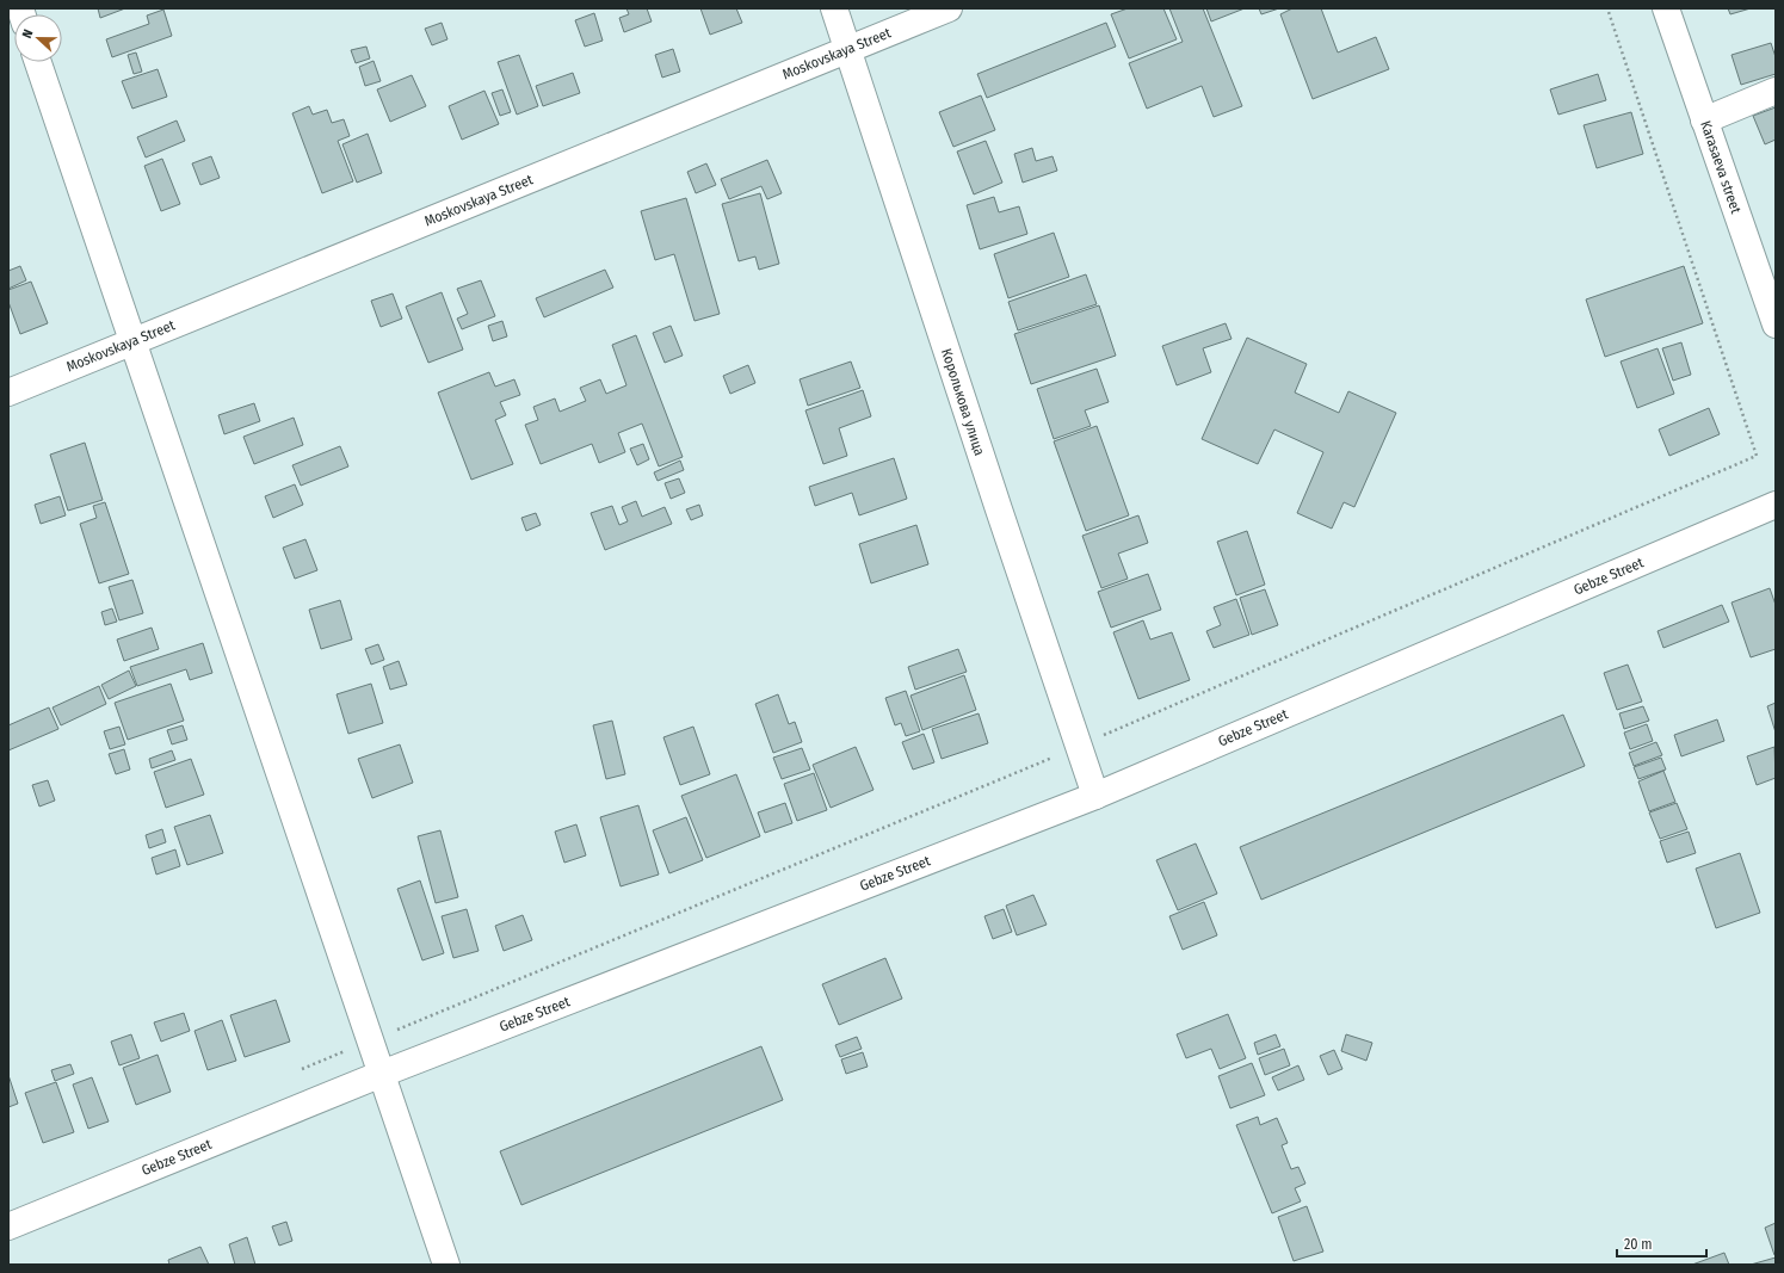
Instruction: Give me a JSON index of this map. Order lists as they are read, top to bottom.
{
  "streets": {
    "street": [
      "Moskovskaya Street",
      "Karasaeva street",
      "Королькова улица",
      "Gebze Street"
    ]
  },
  "crossings": [
    ["Moskovskaya Street", "Королькова улица"],
    ["Королькова улица", "Gebze Street"]
  ],
  "scale_bar": "20 m",
  "north": "left"
}
